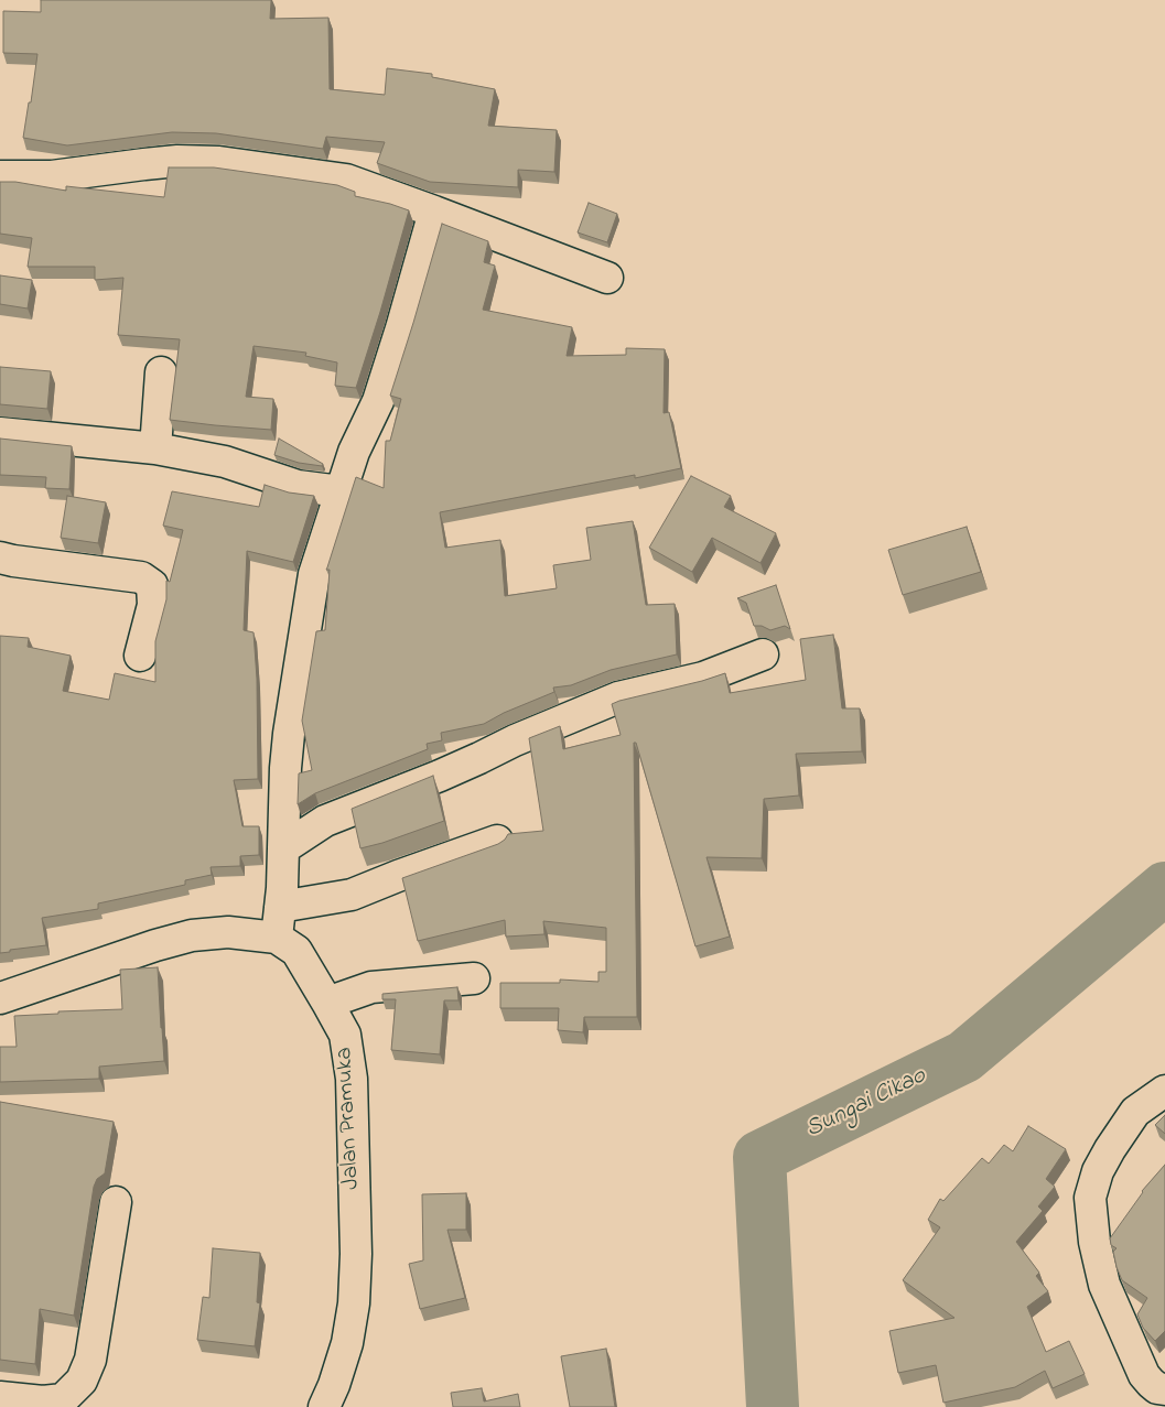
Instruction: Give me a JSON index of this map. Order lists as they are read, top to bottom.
{
  "streets": {
    "street": ["Jalan Pramuka"]
  },
  "water": ["Sungai Cikao"]
}
